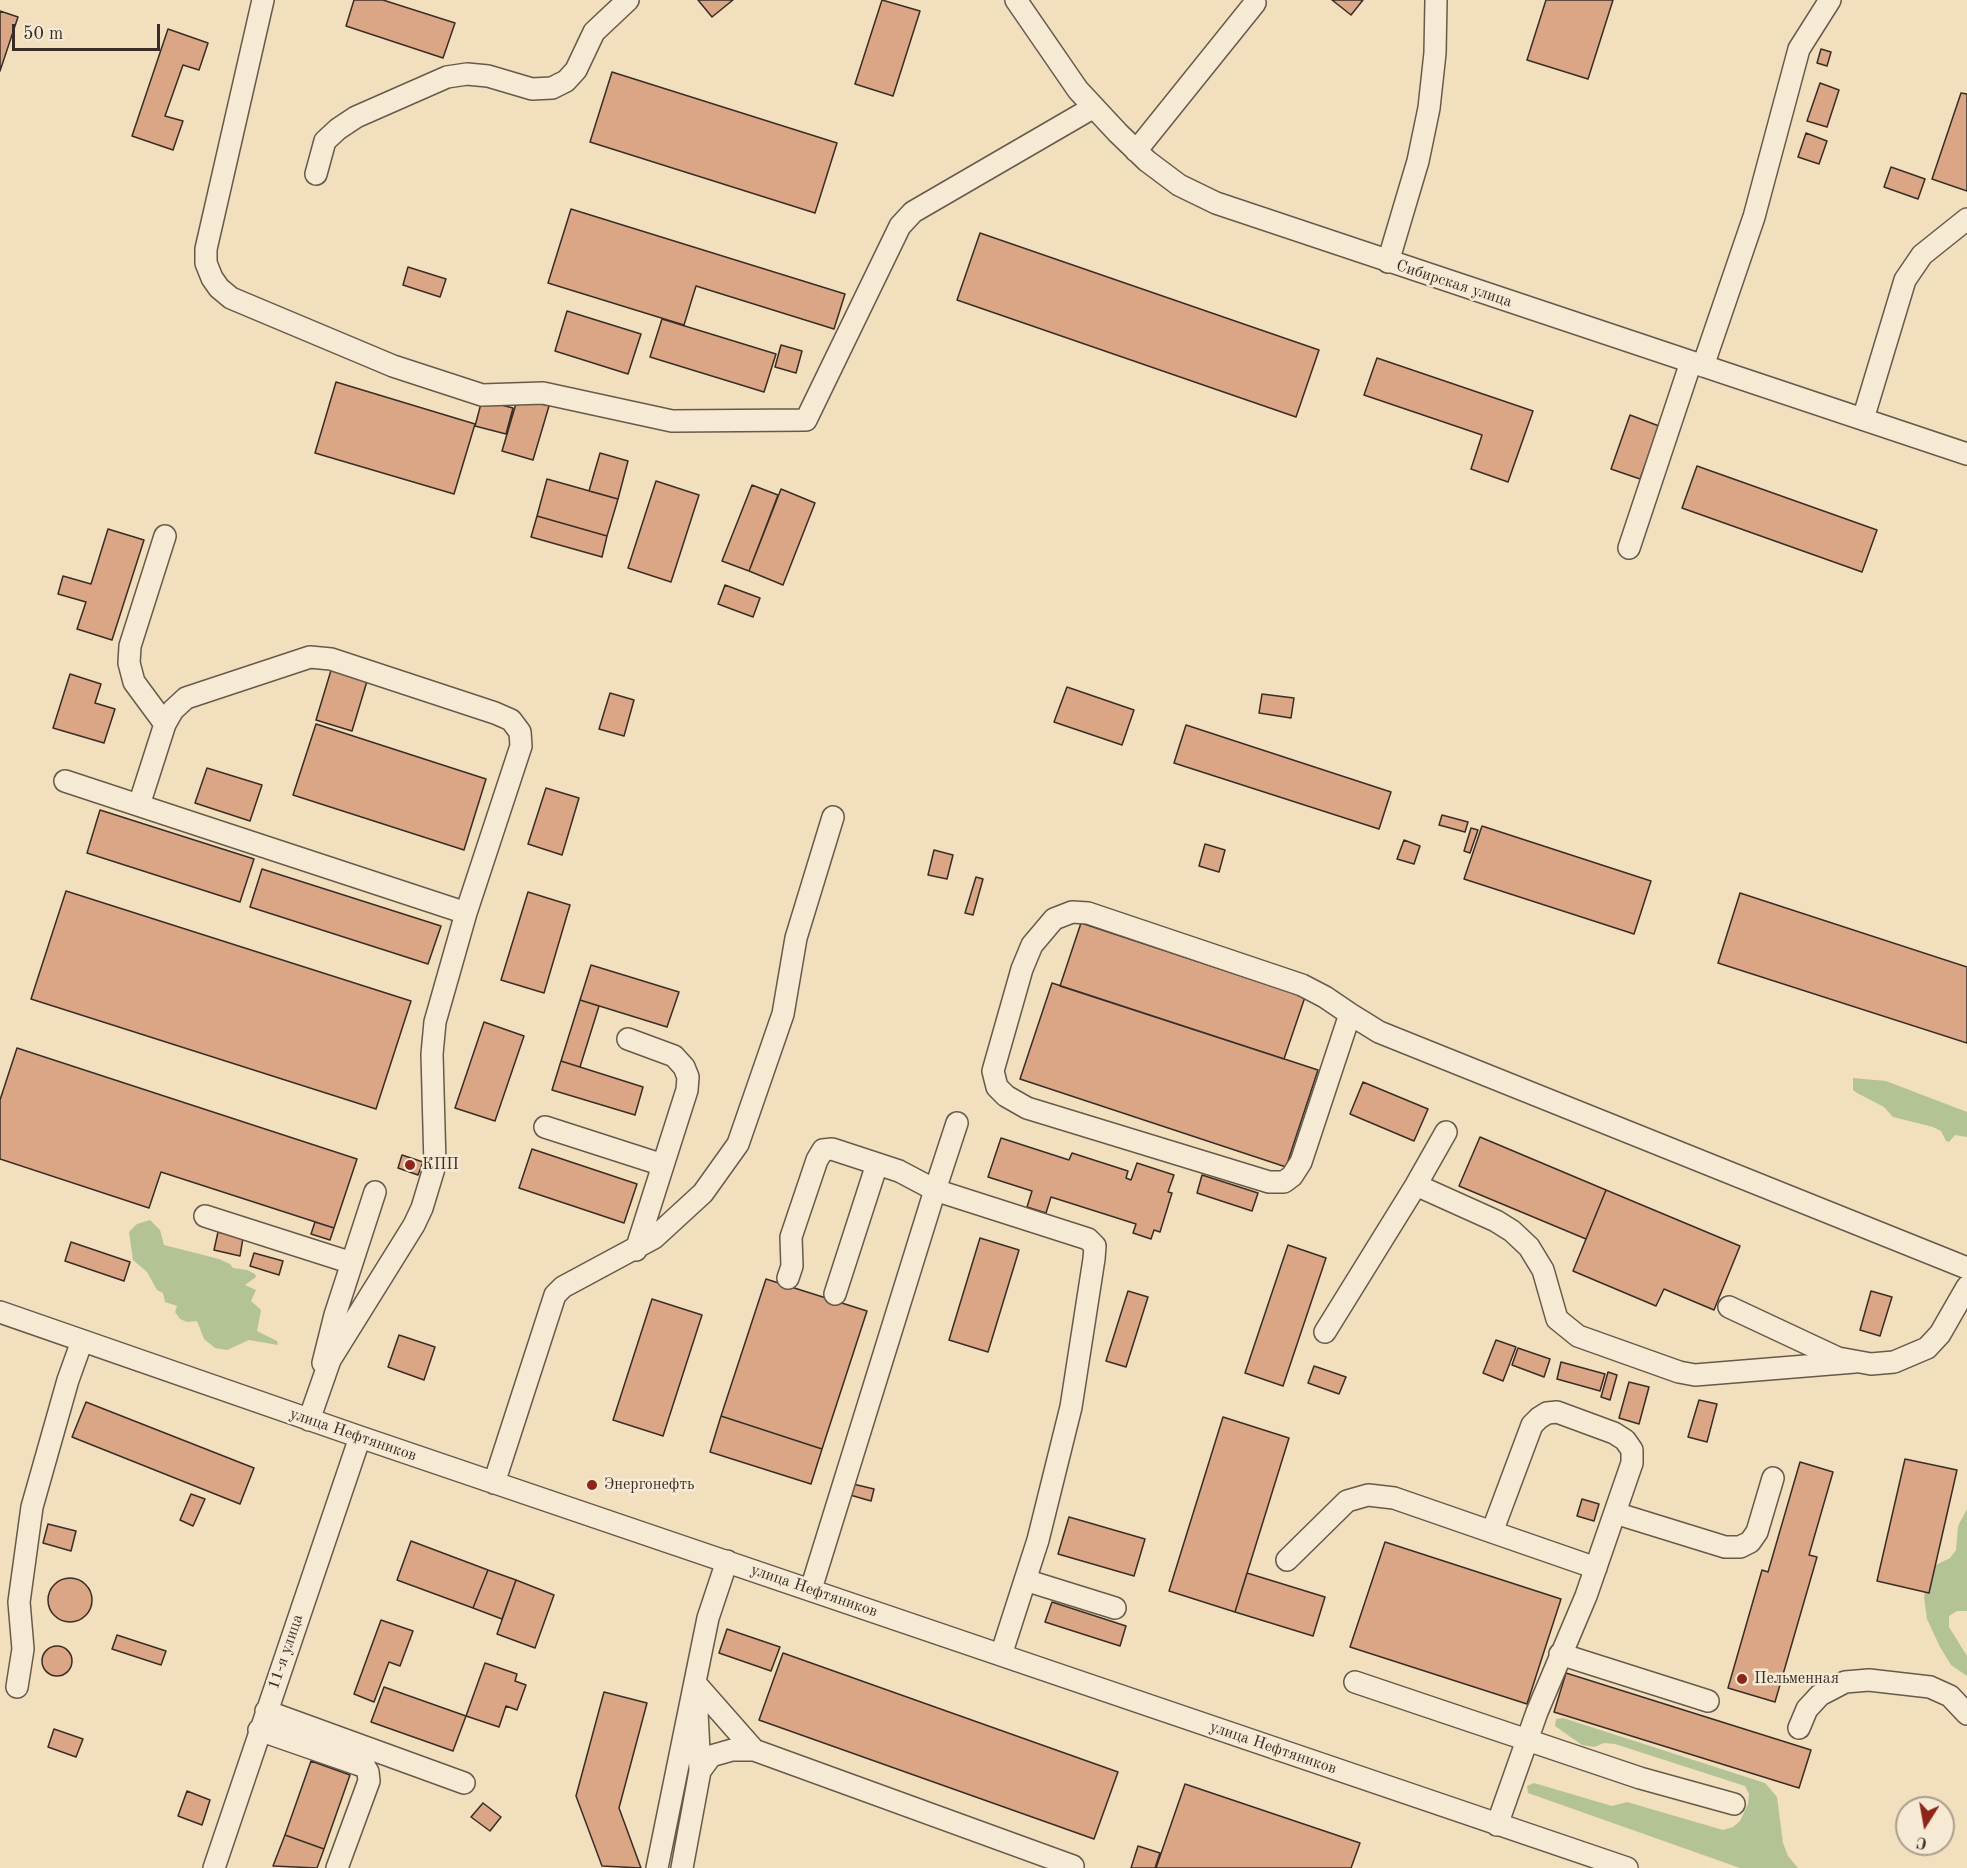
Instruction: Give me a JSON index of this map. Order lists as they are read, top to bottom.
{
  "streets": {
    "street": ["Сибирская улица", "улица Нефтяников", "11-я улица"]
  },
  "crossings": [
    ["улица Нефтяников", "11-я улица"]
  ],
  "places": ["КПП", "Энергонефть", "Пельменная"],
  "scale_bar": "50 m",
  "north": "bottom"
}
